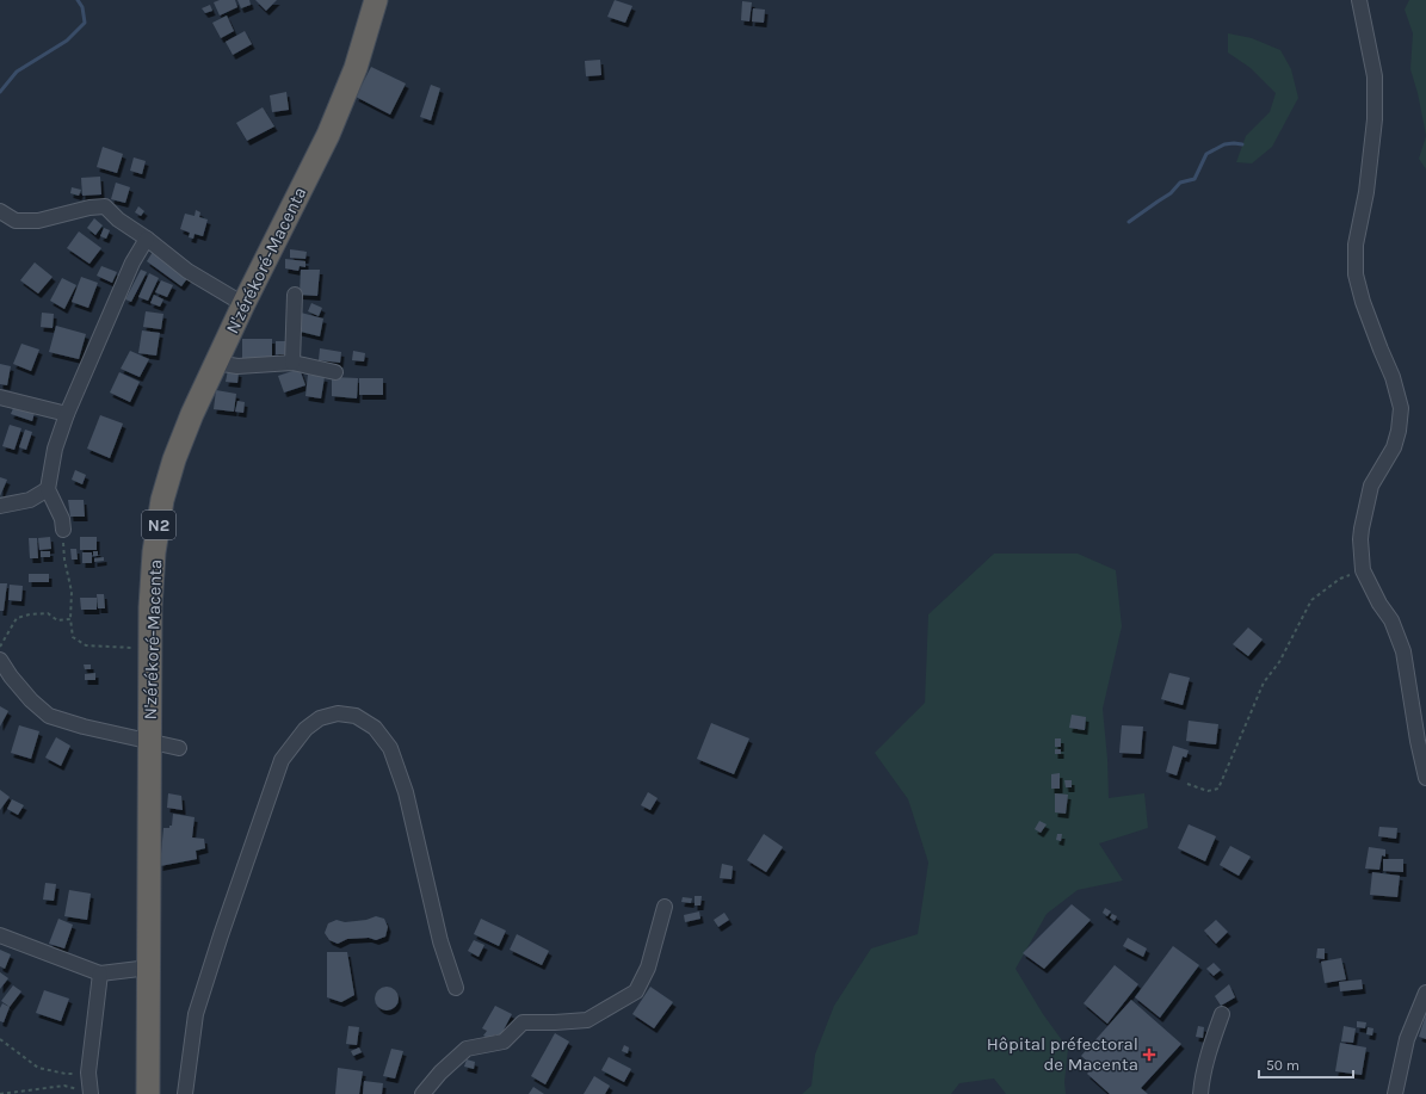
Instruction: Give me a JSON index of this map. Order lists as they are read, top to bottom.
{
  "streets": {
    "highway": ["N'zérékoré-Macenta", "N2"]
  },
  "places": {
    "health": ["Hôpital préfectoral de Macenta"]
  },
  "scale_bar": "50 m"
}
